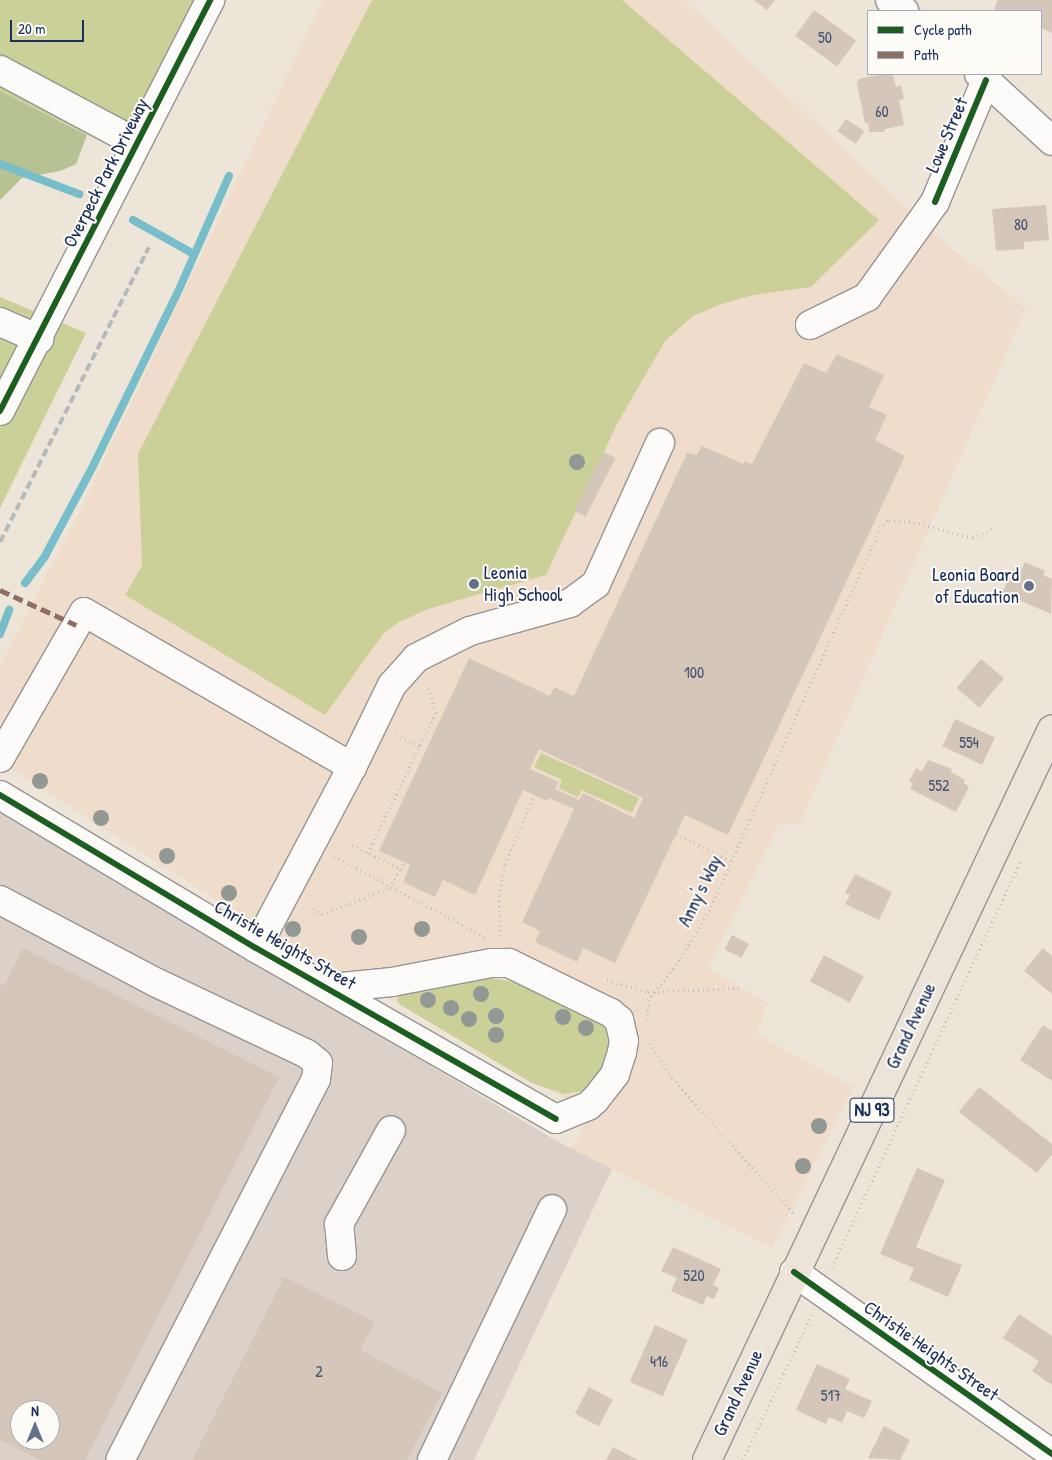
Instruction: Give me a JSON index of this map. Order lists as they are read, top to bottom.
{
  "streets": {
    "main road": ["Grand Avenue", "NJ 93"],
    "street": ["Lowe Street", "Overpeck Park Driveway", "Christie Heights Street"],
    "path": ["Anny's Way"]
  },
  "crossings": [
    ["Christie Heights Street", "Grand Avenue"]
  ],
  "places": ["Leonia High School", "Leonia Board of Education"],
  "house_numbers": [
    "50",
    "60",
    "80",
    "100",
    "554",
    "552",
    "520",
    "416",
    "2",
    "517"
  ],
  "legend": ["Cycle path", "Path"],
  "scale_bar": "20 m",
  "north": "top"
}
